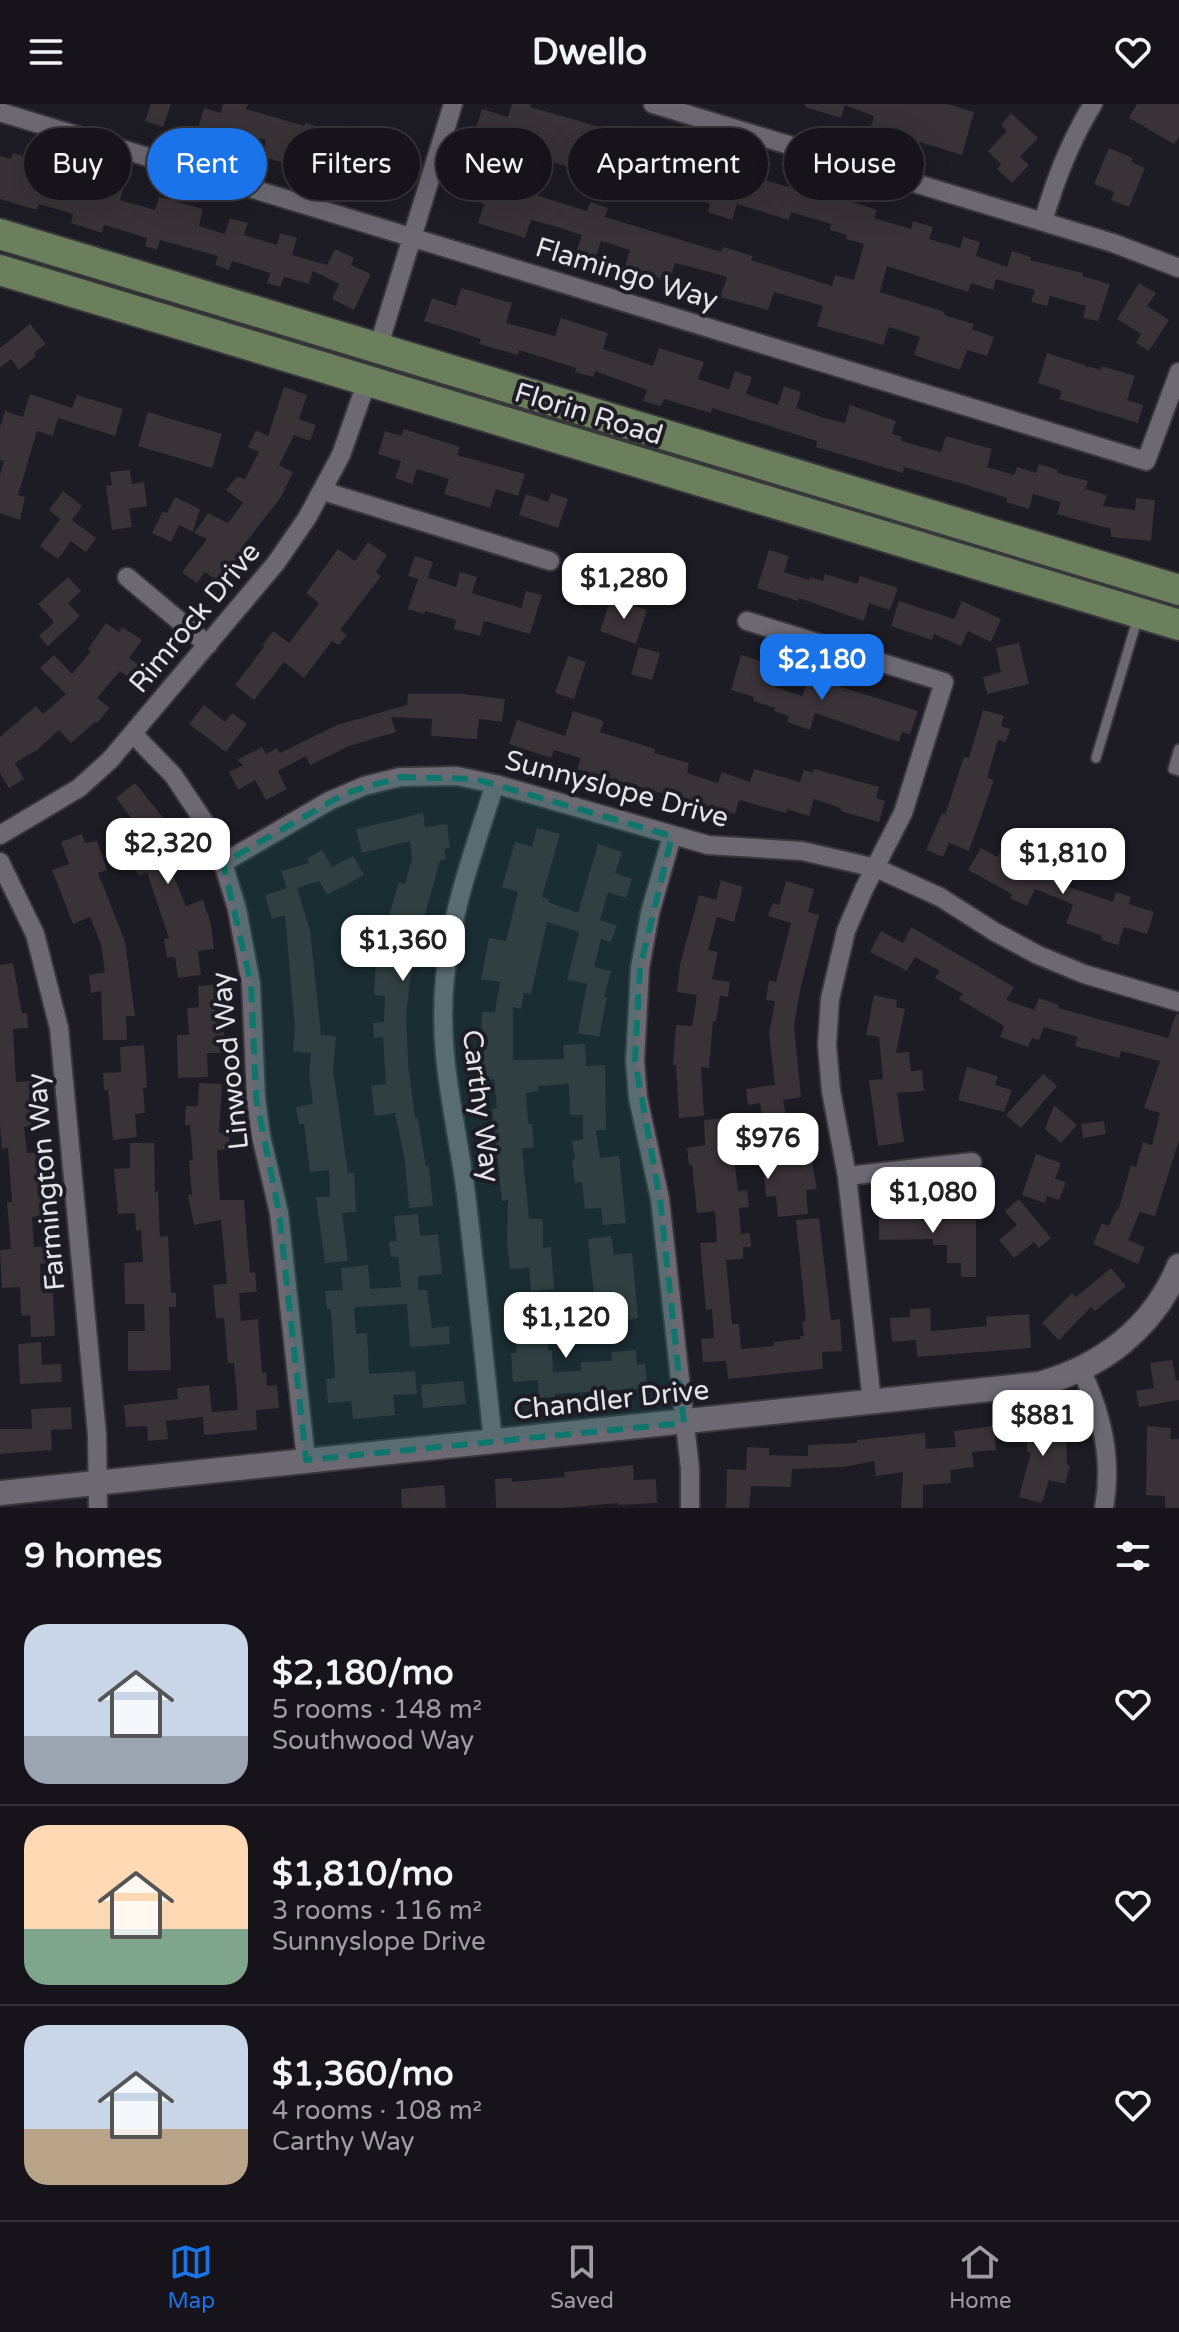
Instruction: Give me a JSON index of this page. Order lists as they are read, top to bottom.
{
  "streets": {
    "main road": ["Florin Road"],
    "street": [
      "Flamingo Way",
      "Rimrock Drive",
      "Sunnyslope Drive",
      "Linwood Way",
      "Carthy Way",
      "Farmington Way",
      "Chandler Drive"
    ]
  },
  "crossings": [
    ["Florin Road", "Rimrock Drive"],
    ["Rimrock Drive", "Linwood Way"],
    ["Sunnyslope Drive", "Linwood Way"],
    ["Sunnyslope Drive", "Carthy Way"],
    ["Linwood Way", "Chandler Drive"],
    ["Carthy Way", "Chandler Drive"],
    ["Farmington Way", "Chandler Drive"]
  ],
  "page": {
    "header": "Dwello",
    "chip": [
      "Buy",
      "Rent",
      "Filters",
      "New",
      "Apartment",
      "House"
    ],
    "price": [
      "$1,280",
      "$2,180",
      "$2,320",
      "$1,810",
      "$1,360",
      "$976",
      "$1,080",
      "$1,120",
      "$881"
    ],
    "heading": "9 homes",
    "list": [
      {
        "name": "$2,180/mo",
        "note": "5 rooms · 148 m² · Southwood Way"
      },
      {
        "name": "$1,810/mo",
        "note": "3 rooms · 116 m² · Sunnyslope Drive"
      },
      {
        "name": "$1,360/mo",
        "note": "4 rooms · 108 m² · Carthy Way"
      }
    ],
    "tabs": ["Map", "Saved", "Home"]
  }
}
